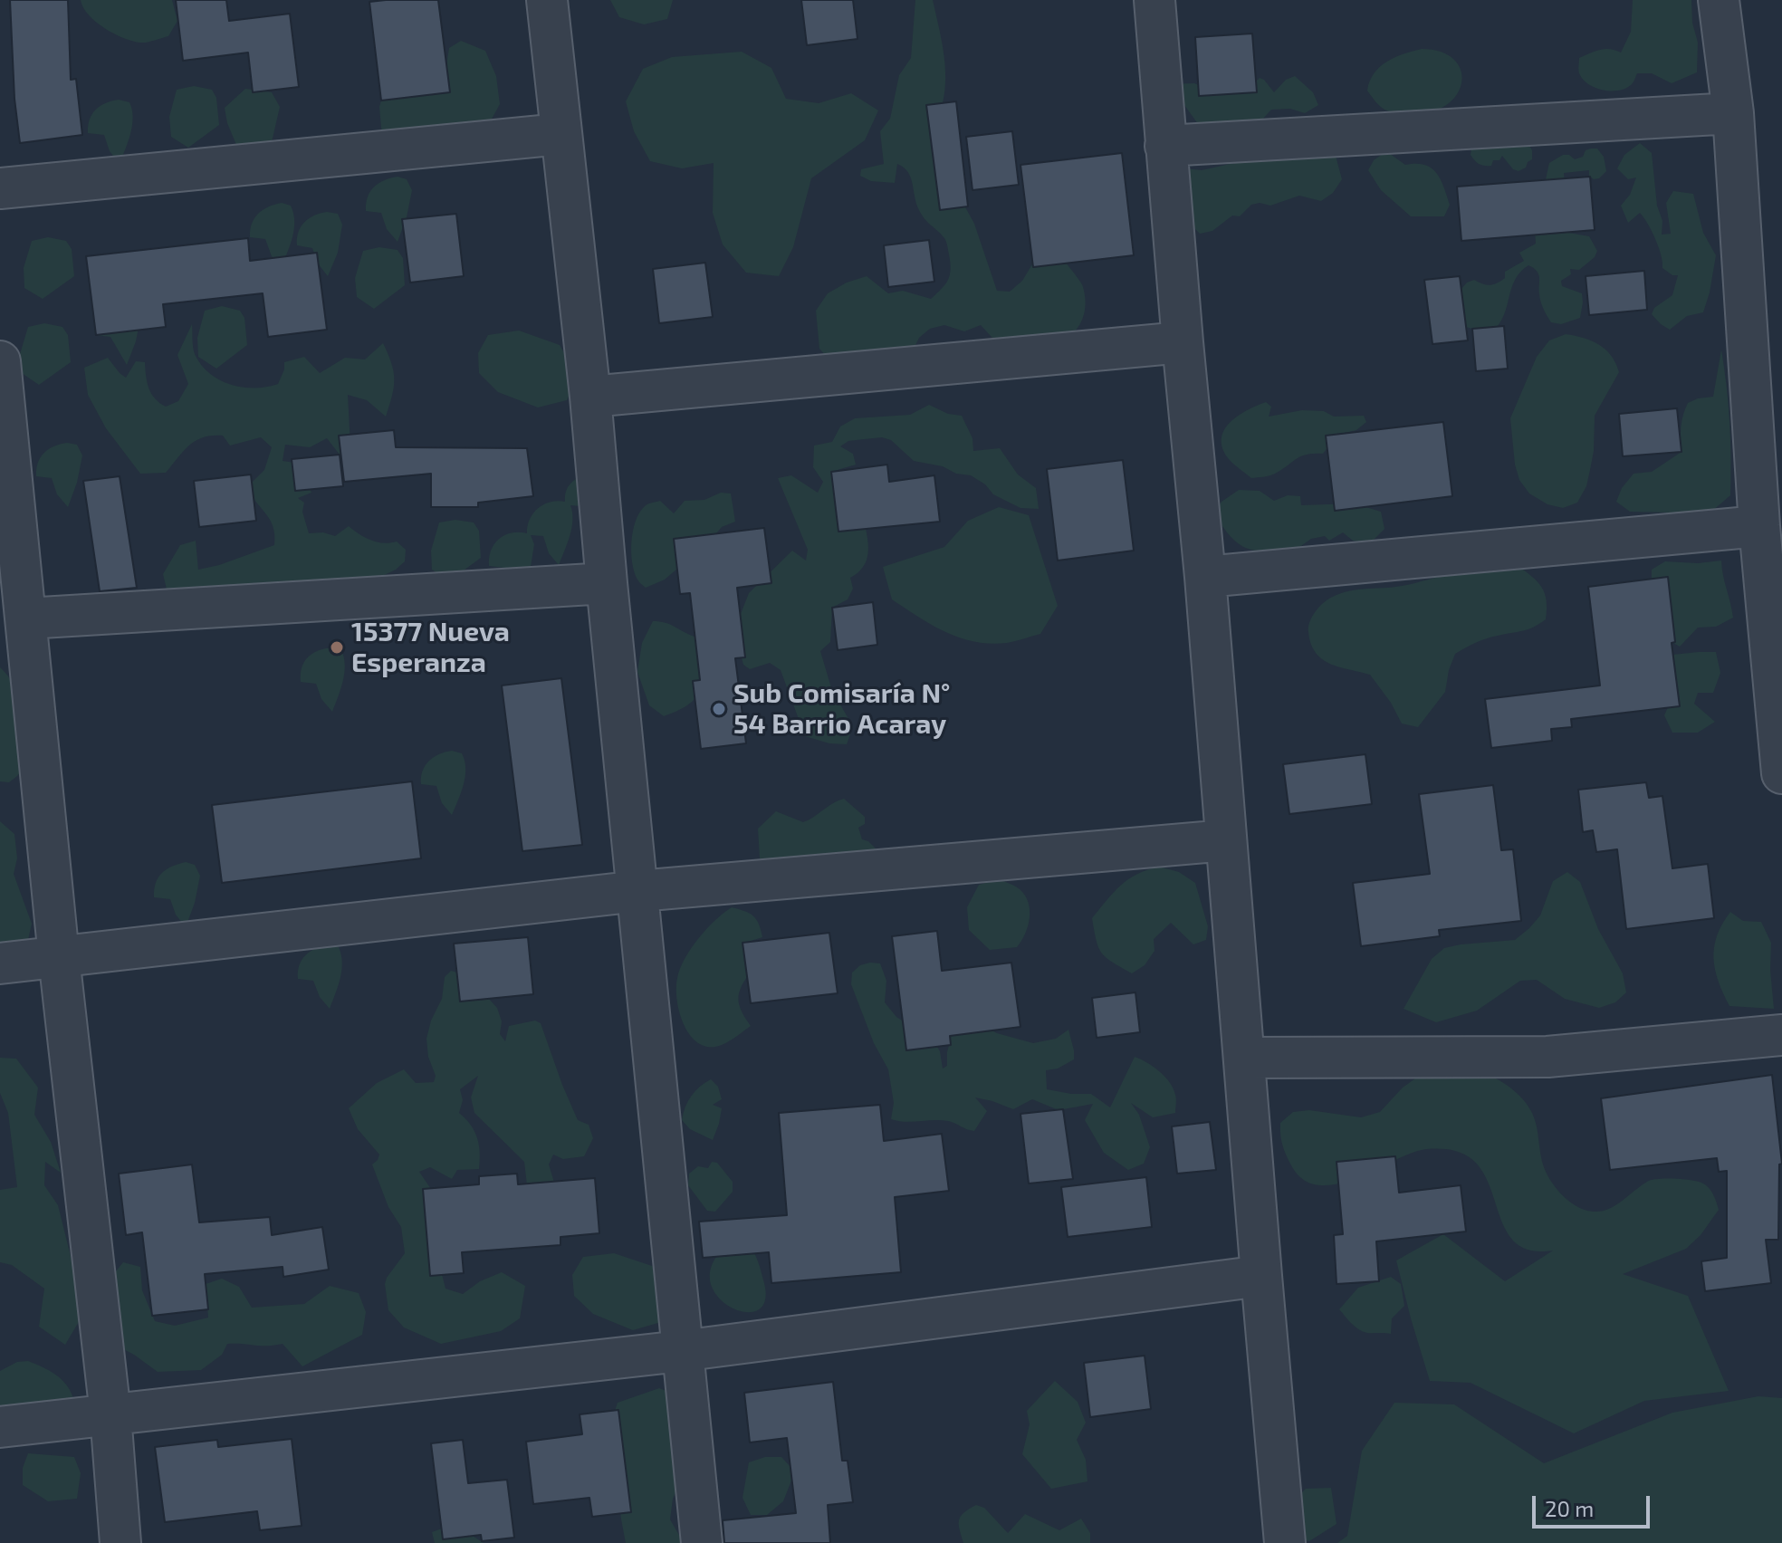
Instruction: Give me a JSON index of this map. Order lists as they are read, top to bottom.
{
  "places": ["15377 Nueva Esperanza", "Sub Comisaría N° 54 Barrio Acaray"],
  "scale_bar": "20 m"
}
